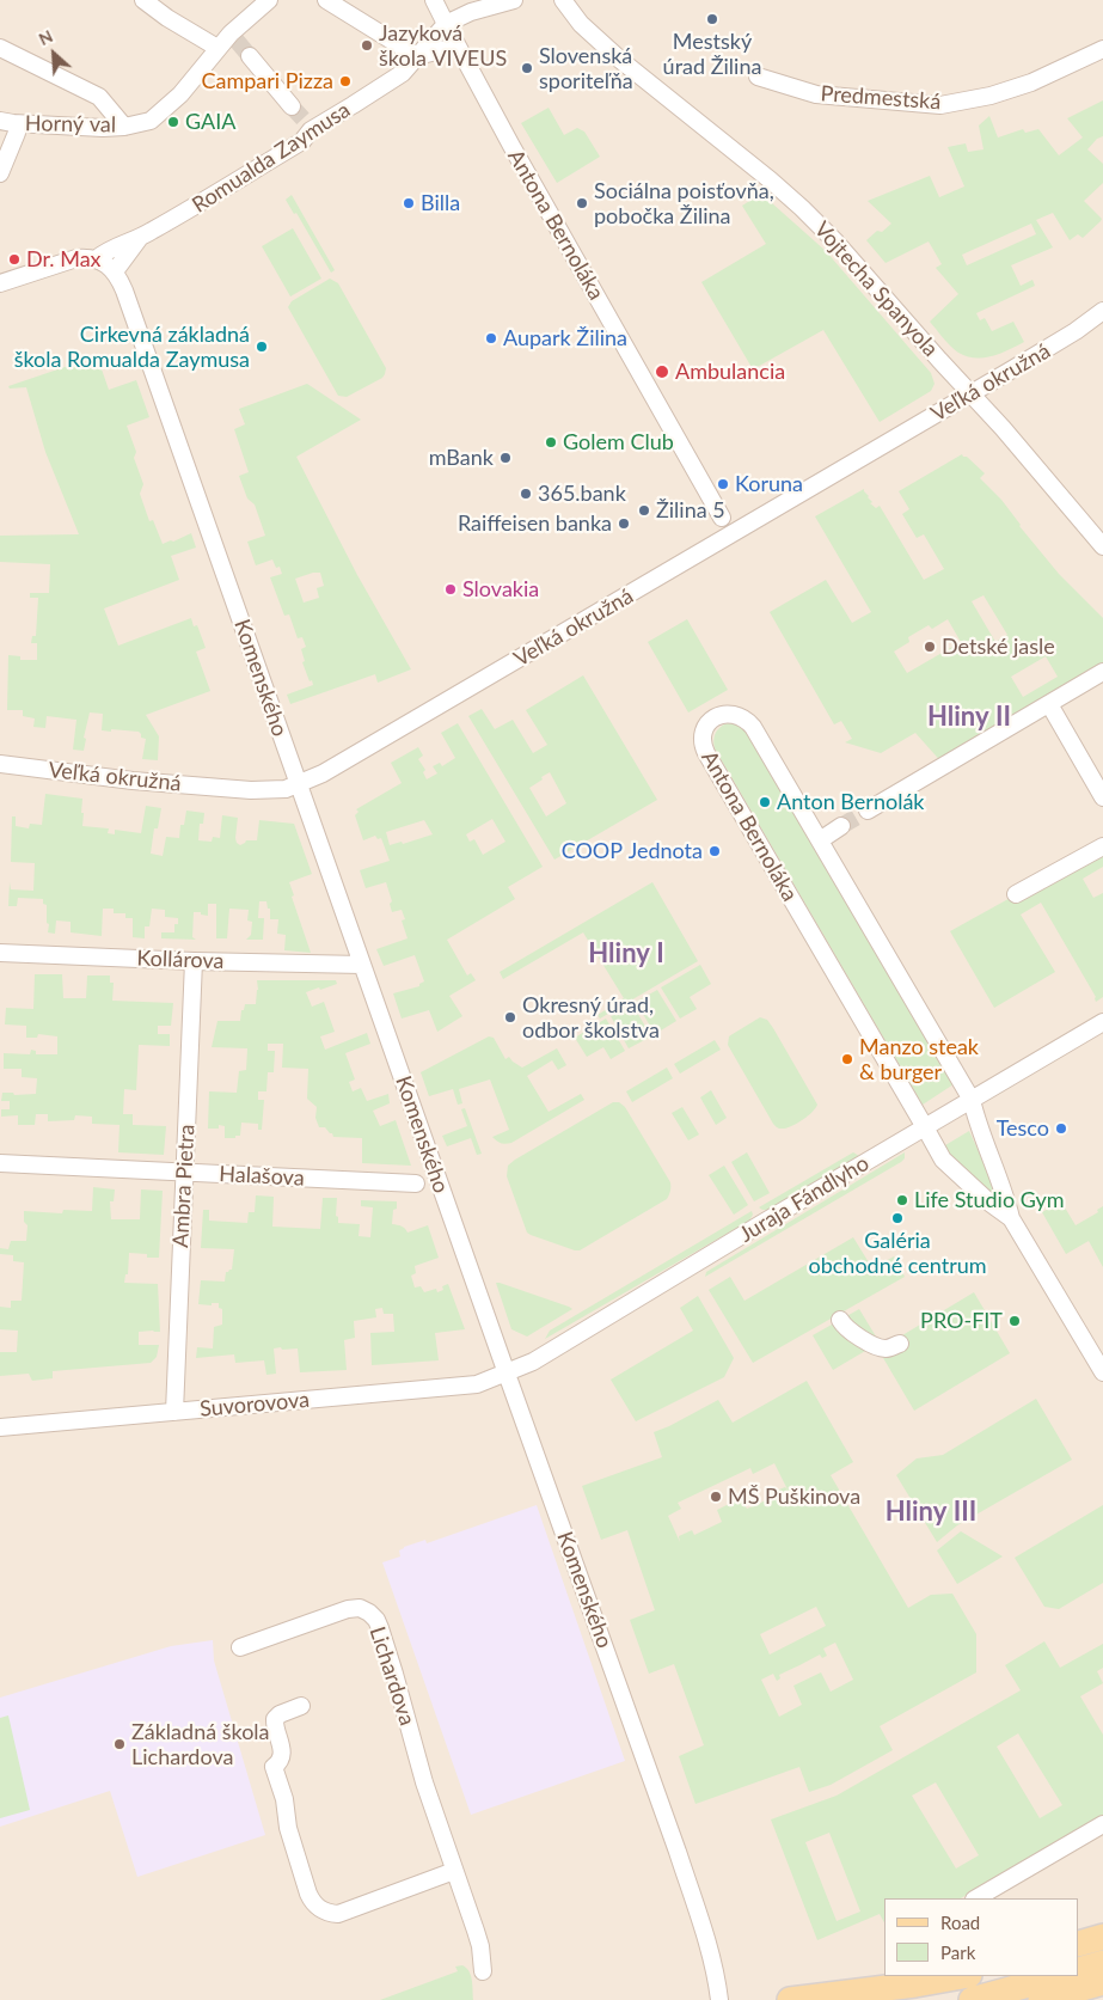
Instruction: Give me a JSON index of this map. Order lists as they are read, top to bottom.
{
  "streets": {
    "street": [
      "Predmestská",
      "Horný val",
      "Romualda Zaymusa",
      "Antona Bernoláka",
      "Vojtecha Spanyola",
      "Veľká okružná",
      "Komenského",
      "Kollárova",
      "Halašova",
      "Ambra Pietra",
      "Juraja Fándlyho",
      "Suvorovova",
      "Lichardova"
    ]
  },
  "crossings": [
    ["Romualda Zaymusa", "Antona Bernoláka"],
    ["Romualda Zaymusa", "Komenského"],
    ["Antona Bernoláka", "Juraja Fándlyho"],
    ["Vojtecha Spanyola", "Veľká okružná"],
    ["Veľká okružná", "Komenského"],
    ["Komenského", "Kollárova"],
    ["Komenského", "Juraja Fándlyho"],
    ["Komenského", "Suvorovova"],
    ["Kollárova", "Ambra Pietra"],
    ["Halašova", "Ambra Pietra"],
    ["Ambra Pietra", "Suvorovova"],
    ["Juraja Fándlyho", "Suvorovova"]
  ],
  "districts": ["Hliny II", "Hliny I", "Hliny III"],
  "places": [
    "Mestský úrad Žilina",
    "Jazyková škola VIVEUS",
    "Slovenská sporiteľňa",
    "Campari Pizza",
    "GAIA",
    "Billa",
    "Sociálna poisťovňa, pobočka Žilina",
    "Dr. Max",
    "Aupark Žilina",
    "Cirkevná základná škola Romualda Zaymusa",
    "Ambulancia",
    "Golem Club",
    "mBank",
    "Koruna",
    "365.bank",
    "Žilina 5",
    "Raiffeisen banka",
    "Slovakia",
    "Detské jasle",
    "Anton Bernolák",
    "COOP Jednota",
    "Okresný úrad, odbor školstva",
    "Manzo steak & burger",
    "Tesco",
    "Life Studio Gym",
    "Galéria obchodné centrum",
    "PRO-FIT",
    "MŠ Puškinova",
    "Základná škola Lichardova"
  ],
  "legend": ["Road", "Park"],
  "north": "top left"
}
